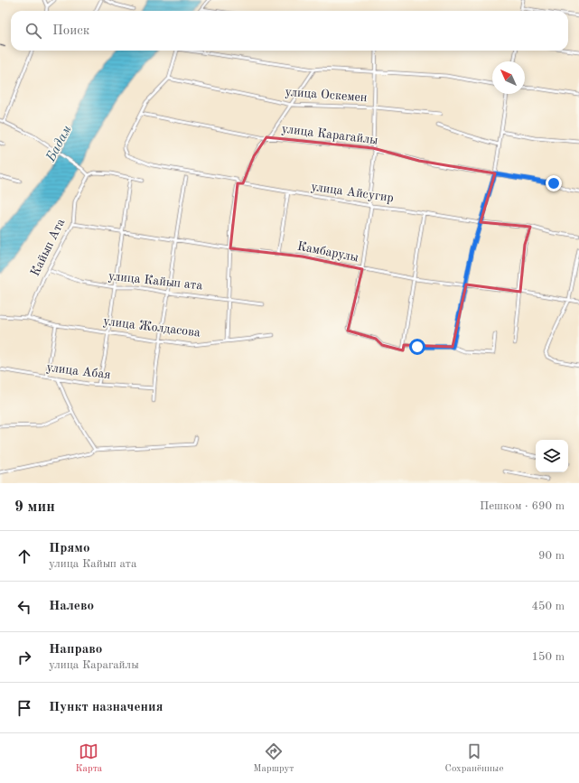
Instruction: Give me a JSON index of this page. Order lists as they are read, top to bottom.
{
  "streets": {
    "street": [
      "улица Оскемен",
      "улица Карагайлы",
      "улица Айсугир",
      "Кайып Ата",
      "Камбарулы",
      "улица Кайып ата",
      "улица Жолдасова",
      "улица Абая"
    ]
  },
  "crossings": [
    ["улица Карагайлы", "улица Айсугир"],
    ["Кайып Ата", "Камбарулы"],
    ["Кайып Ата", "улица Кайып ата"],
    ["Кайып Ата", "улица Жолдасова"]
  ],
  "water": ["Бадам"],
  "north": "top left",
  "page": {
    "search": "Поиск",
    "heading": ["9 мин", "Пешком · 690 m"],
    "list": [
      ["Прямо", "улица Кайып ата", "90 m"],
      ["Налево", "450 m"],
      ["Направо", "улица Карагайлы", "150 m"],
      "Пункт назначения"
    ],
    "nav": ["Карта", "Маршрут", "Сохранённые"]
  }
}
